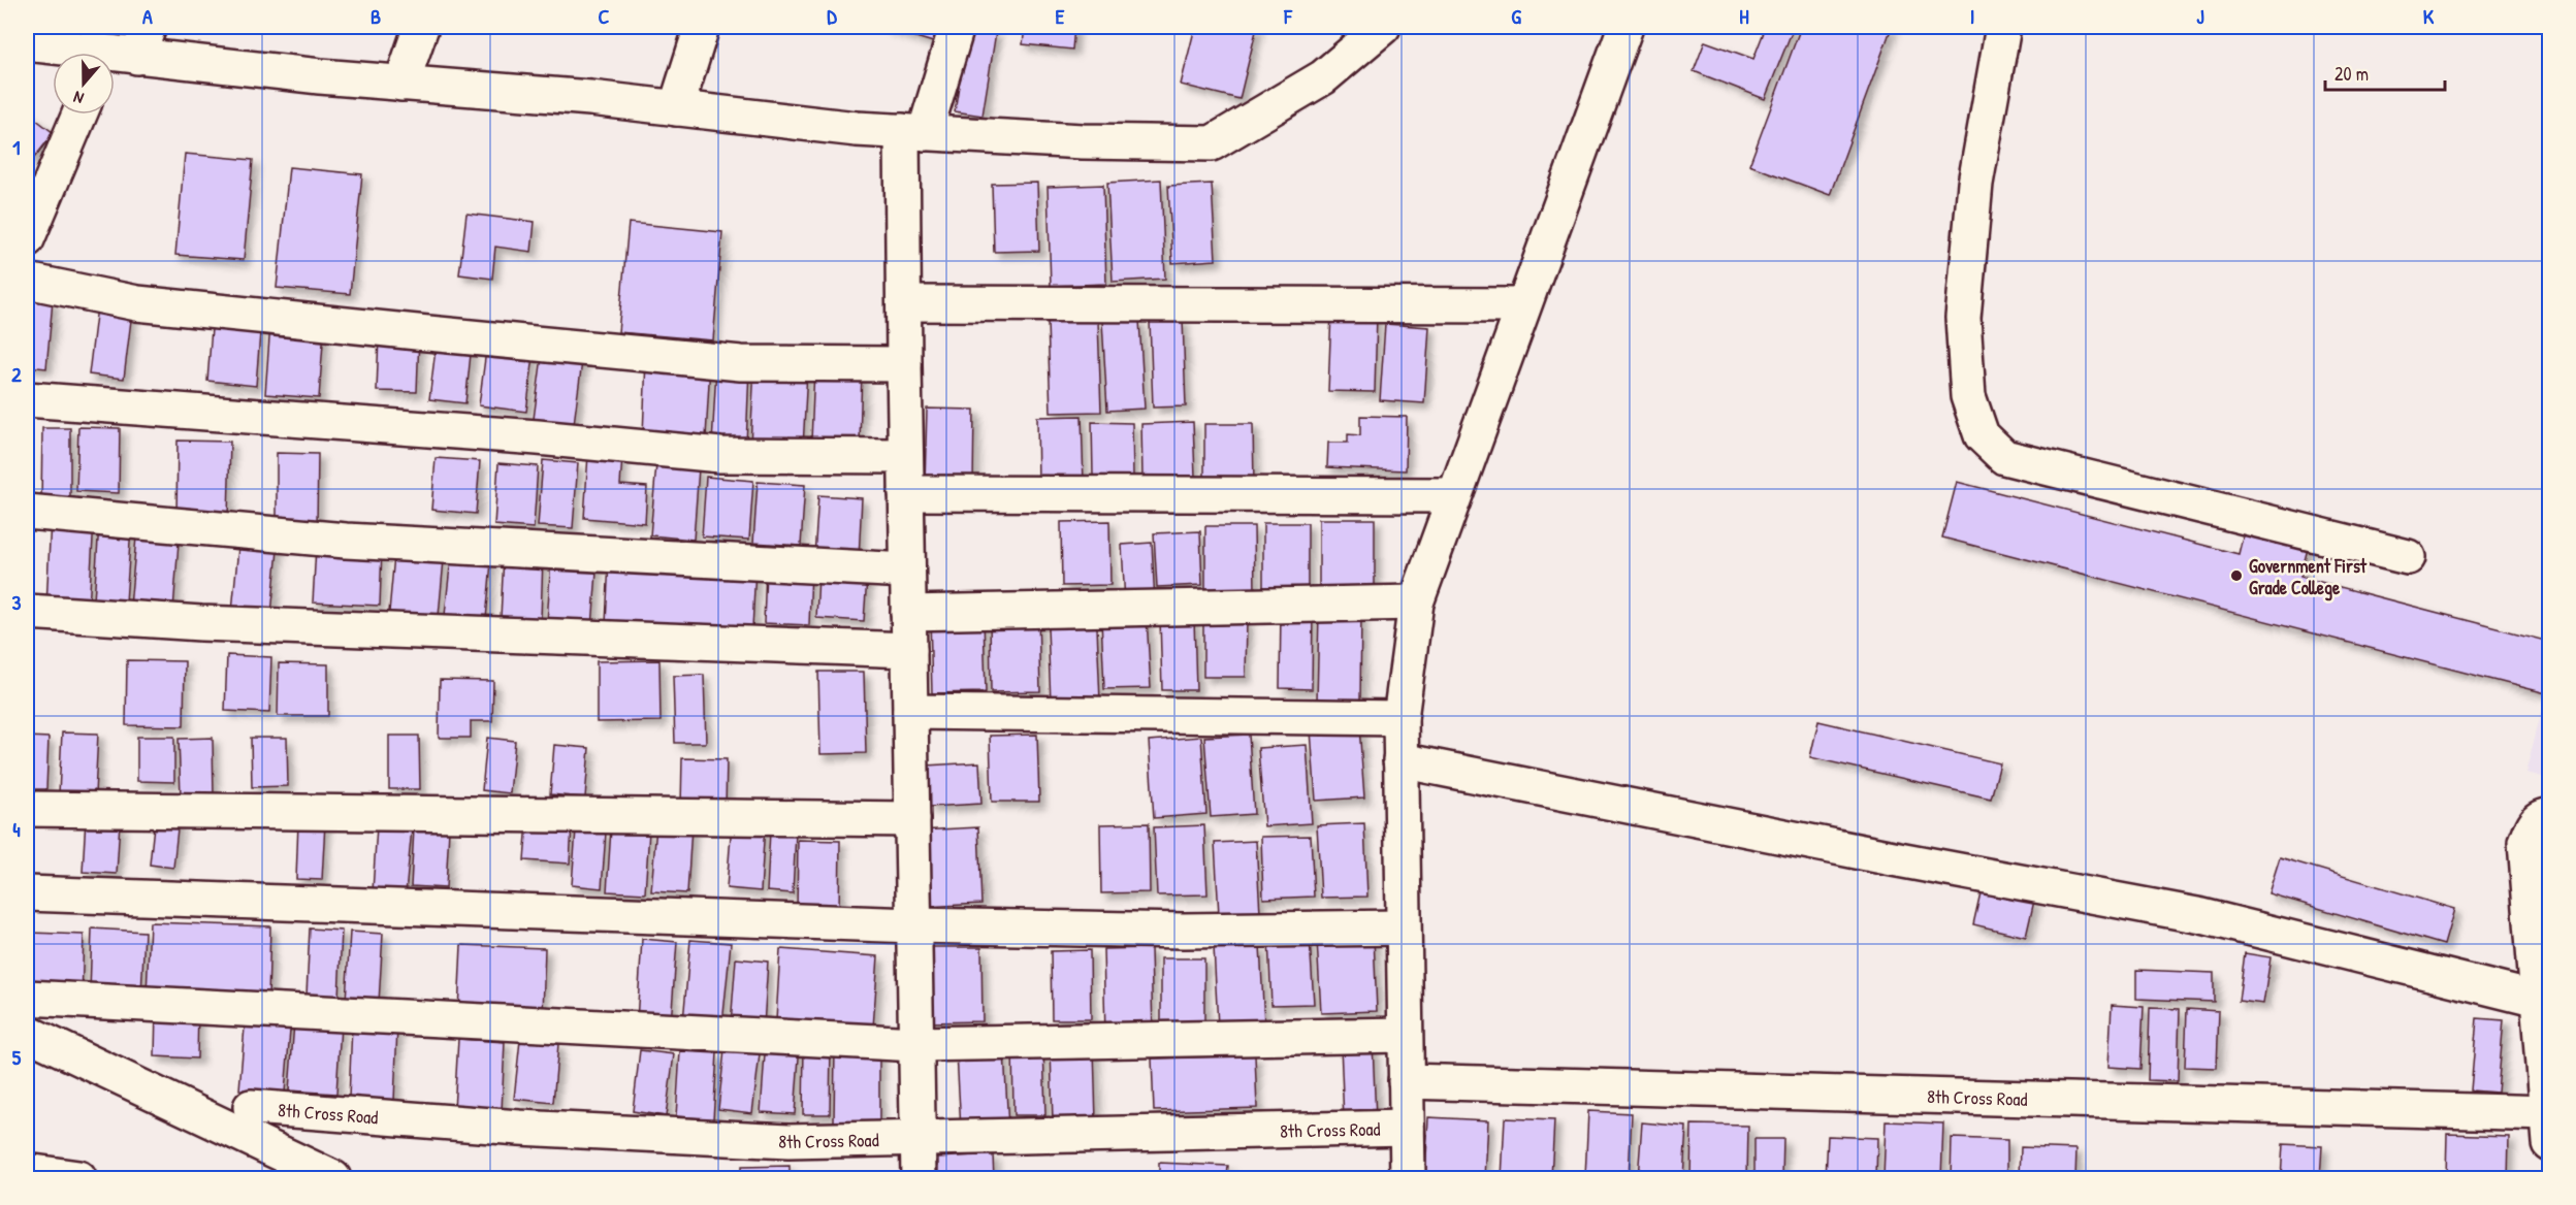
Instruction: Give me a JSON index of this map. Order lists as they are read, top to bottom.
{
  "streets": {
    "street": ["8th Cross Road"]
  },
  "places": ["Government First Grade College"],
  "scale_bar": "20 m",
  "north": "bottom",
  "grid": {
    "columns": [
      "A",
      "B",
      "C",
      "D",
      "E",
      "F",
      "G",
      "H",
      "I",
      "J",
      "K"
    ],
    "rows": [
      "1",
      "2",
      "3",
      "4",
      "5"
    ]
  }
}
